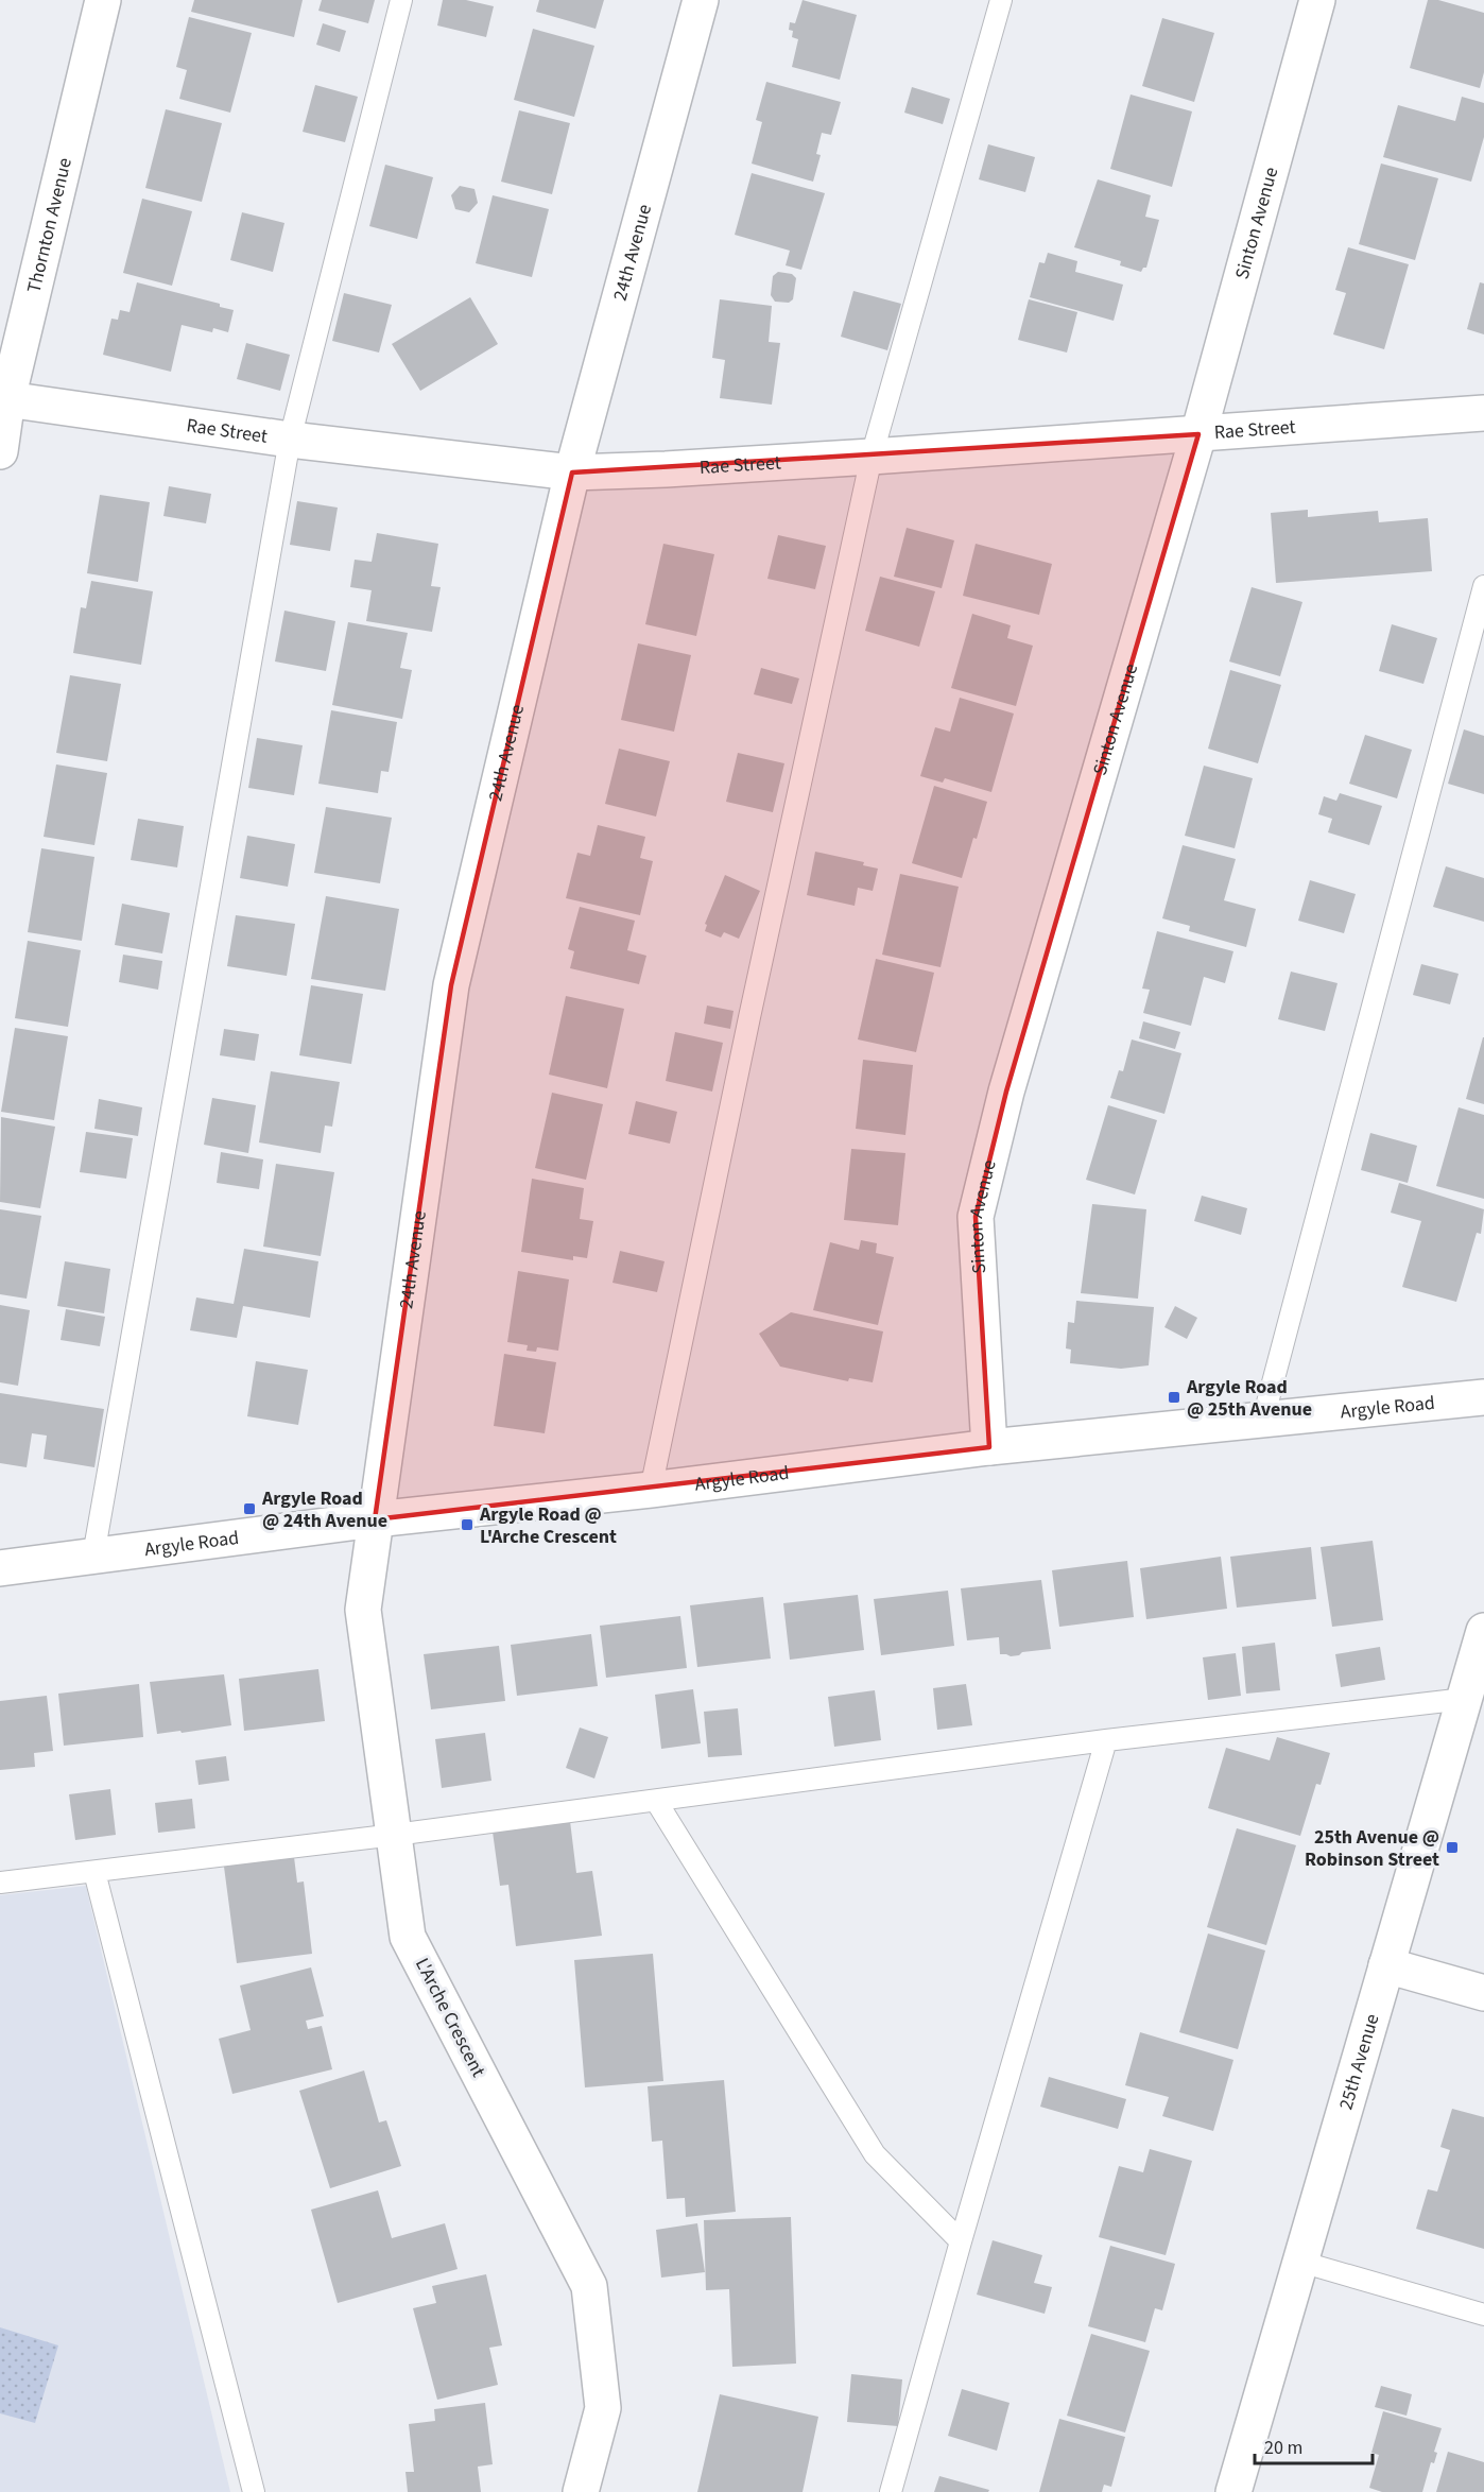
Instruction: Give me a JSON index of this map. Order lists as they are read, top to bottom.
{
  "streets": {
    "street": [
      "Sinton Avenue",
      "Thornton Avenue",
      "24th Avenue",
      "Rae Street",
      "Argyle Road",
      "L'Arche Crescent",
      "25th Avenue"
    ]
  },
  "crossings": [
    ["Sinton Avenue", "Rae Street"],
    ["Sinton Avenue", "Argyle Road"],
    ["Thornton Avenue", "Rae Street"],
    ["24th Avenue", "Rae Street"],
    ["24th Avenue", "Argyle Road"],
    ["24th Avenue", "L'Arche Crescent"],
    ["Argyle Road", "L'Arche Crescent"]
  ],
  "places": {
    "transit": [
      "Argyle Road @ 25th Avenue",
      "Argyle Road @ 24th Avenue",
      "Argyle Road @ L'Arche Crescent",
      "25th Avenue @ Robinson Street"
    ]
  },
  "scale_bar": "20 m"
}
